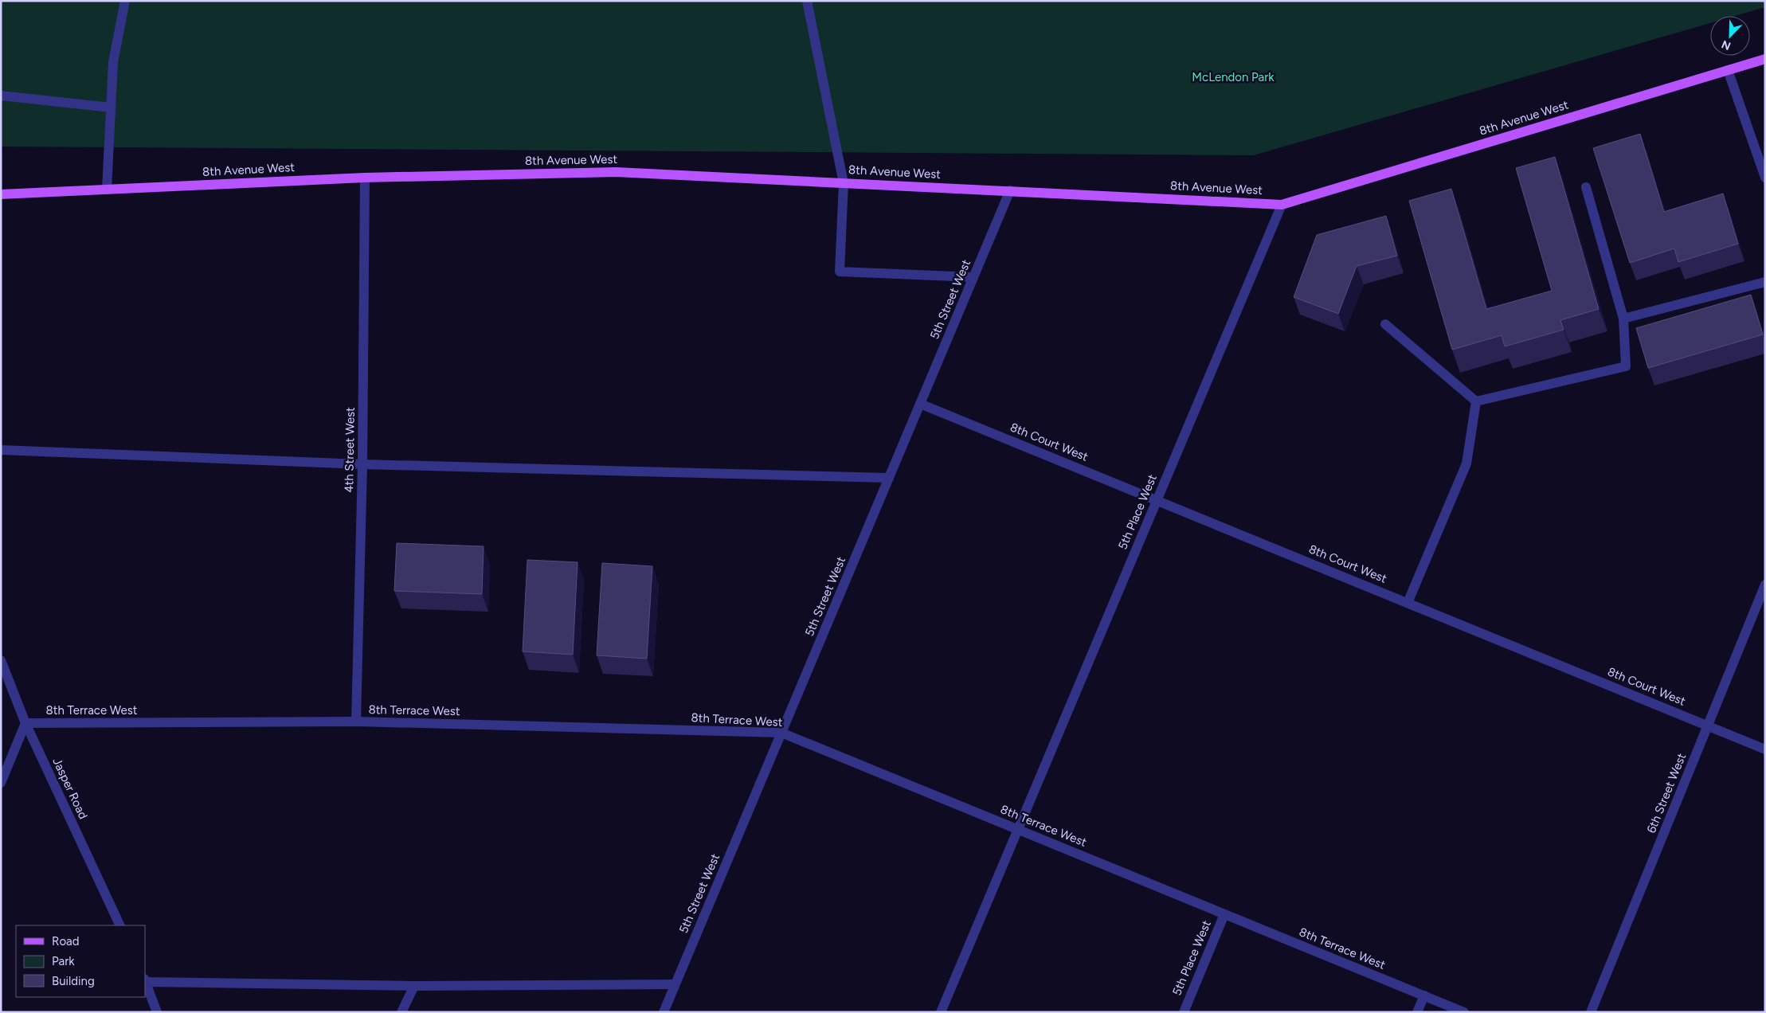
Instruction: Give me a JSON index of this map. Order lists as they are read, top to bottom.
{
  "streets": {
    "main road": ["8th Avenue West"],
    "street": [
      "5th Street West",
      "8th Court West",
      "4th Street West",
      "5th Place West",
      "8th Terrace West",
      "Jasper Road",
      "6th Street West"
    ]
  },
  "crossings": [
    ["8th Avenue West", "5th Street West"],
    ["8th Avenue West", "4th Street West"],
    ["8th Avenue West", "5th Place West"],
    ["5th Street West", "8th Court West"],
    ["5th Street West", "8th Terrace West"],
    ["8th Court West", "5th Place West"],
    ["8th Court West", "6th Street West"],
    ["4th Street West", "8th Terrace West"],
    ["5th Place West", "8th Terrace West"],
    ["8th Terrace West", "Jasper Road"]
  ],
  "parks": ["McLendon Park"],
  "legend": ["Road", "Park", "Building"],
  "north": "bottom left"
}
